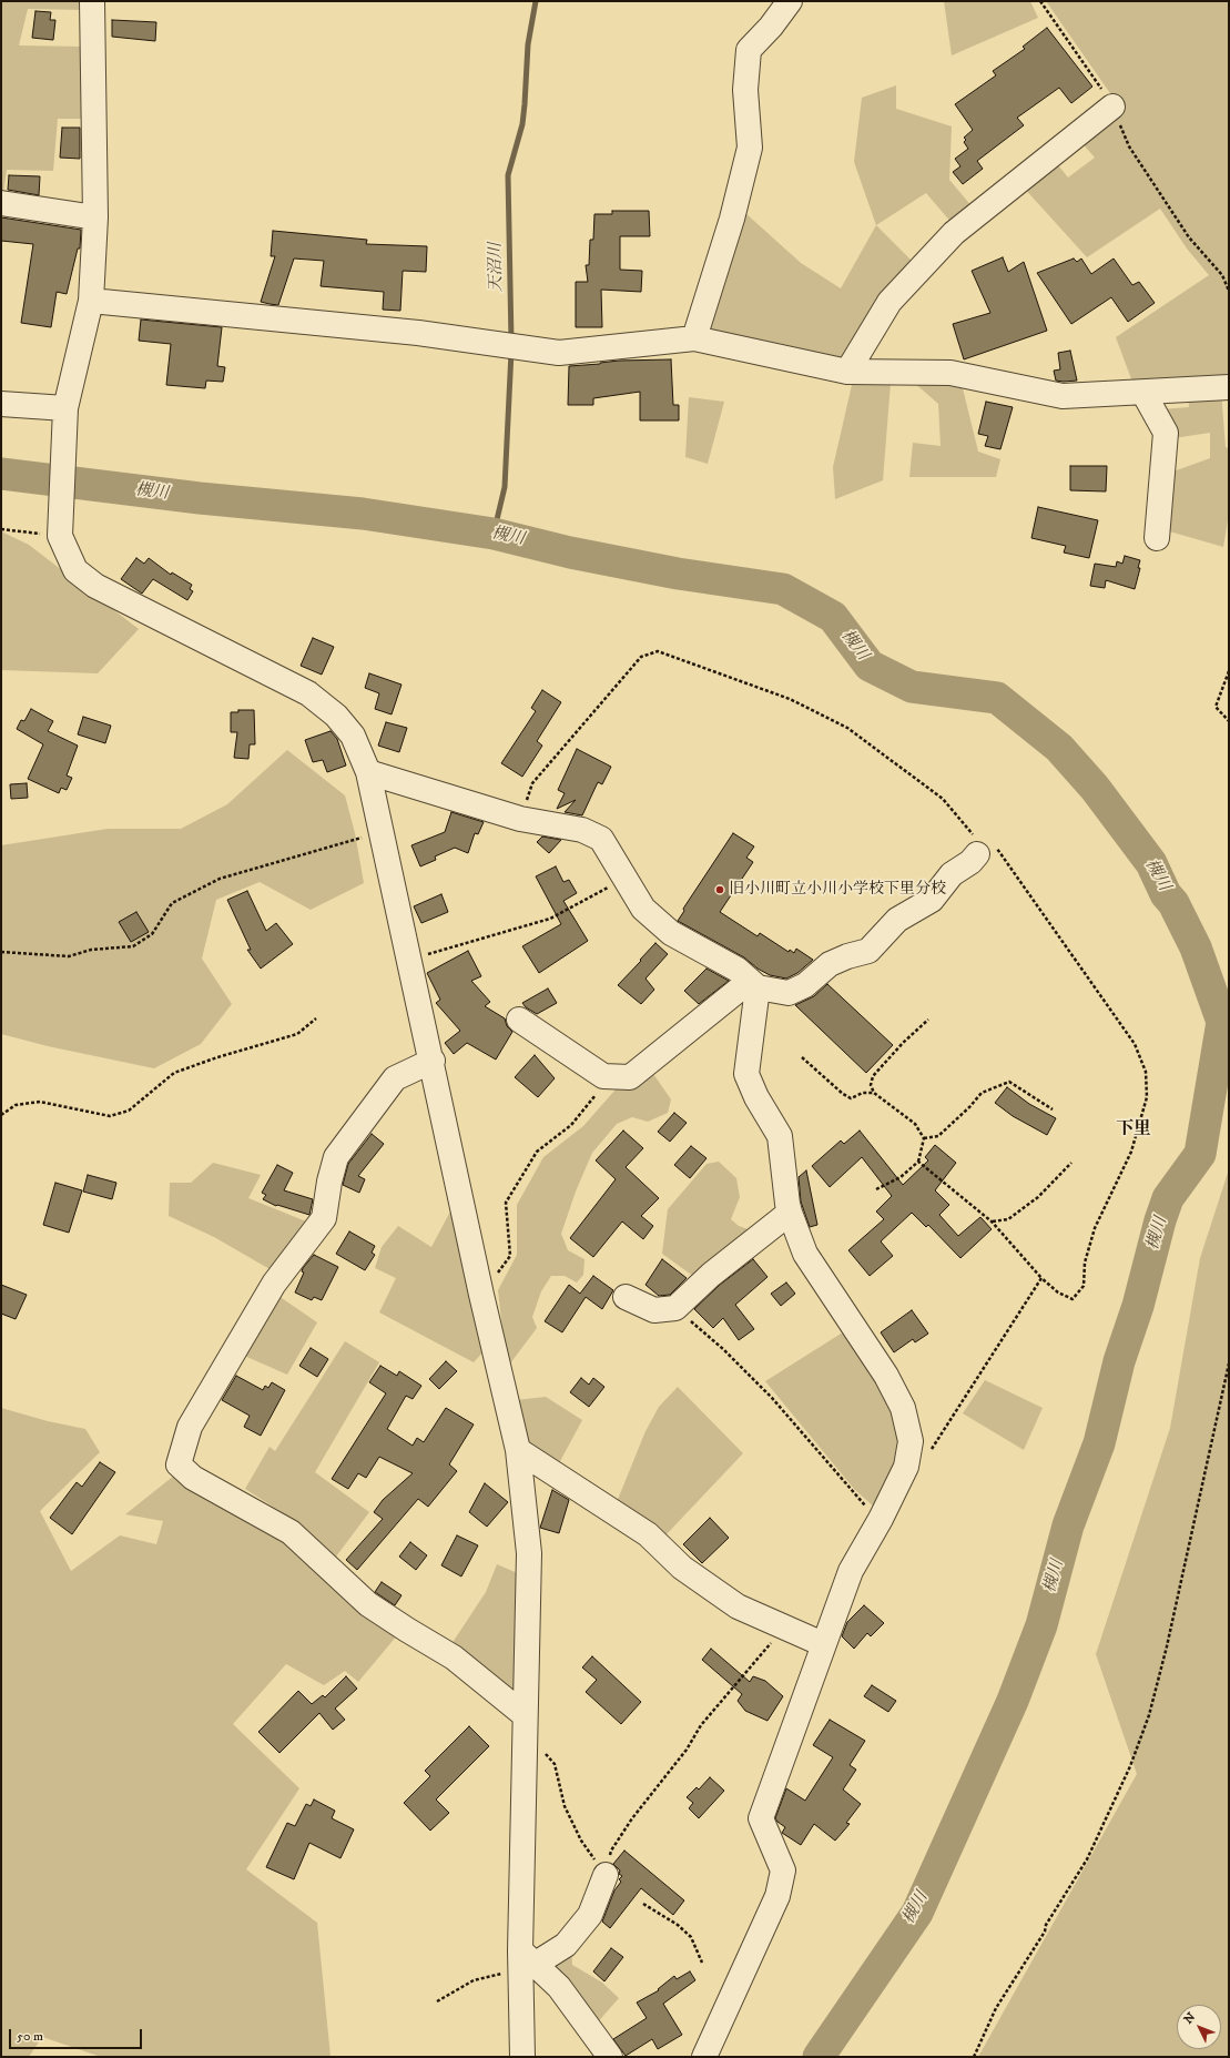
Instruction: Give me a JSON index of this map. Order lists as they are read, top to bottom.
{
  "districts": ["下里"],
  "water": ["天沼川", "槻川"],
  "places": ["旧小川町立小川小学校下里分校"],
  "scale_bar": "50 m",
  "north": "top left"
}
